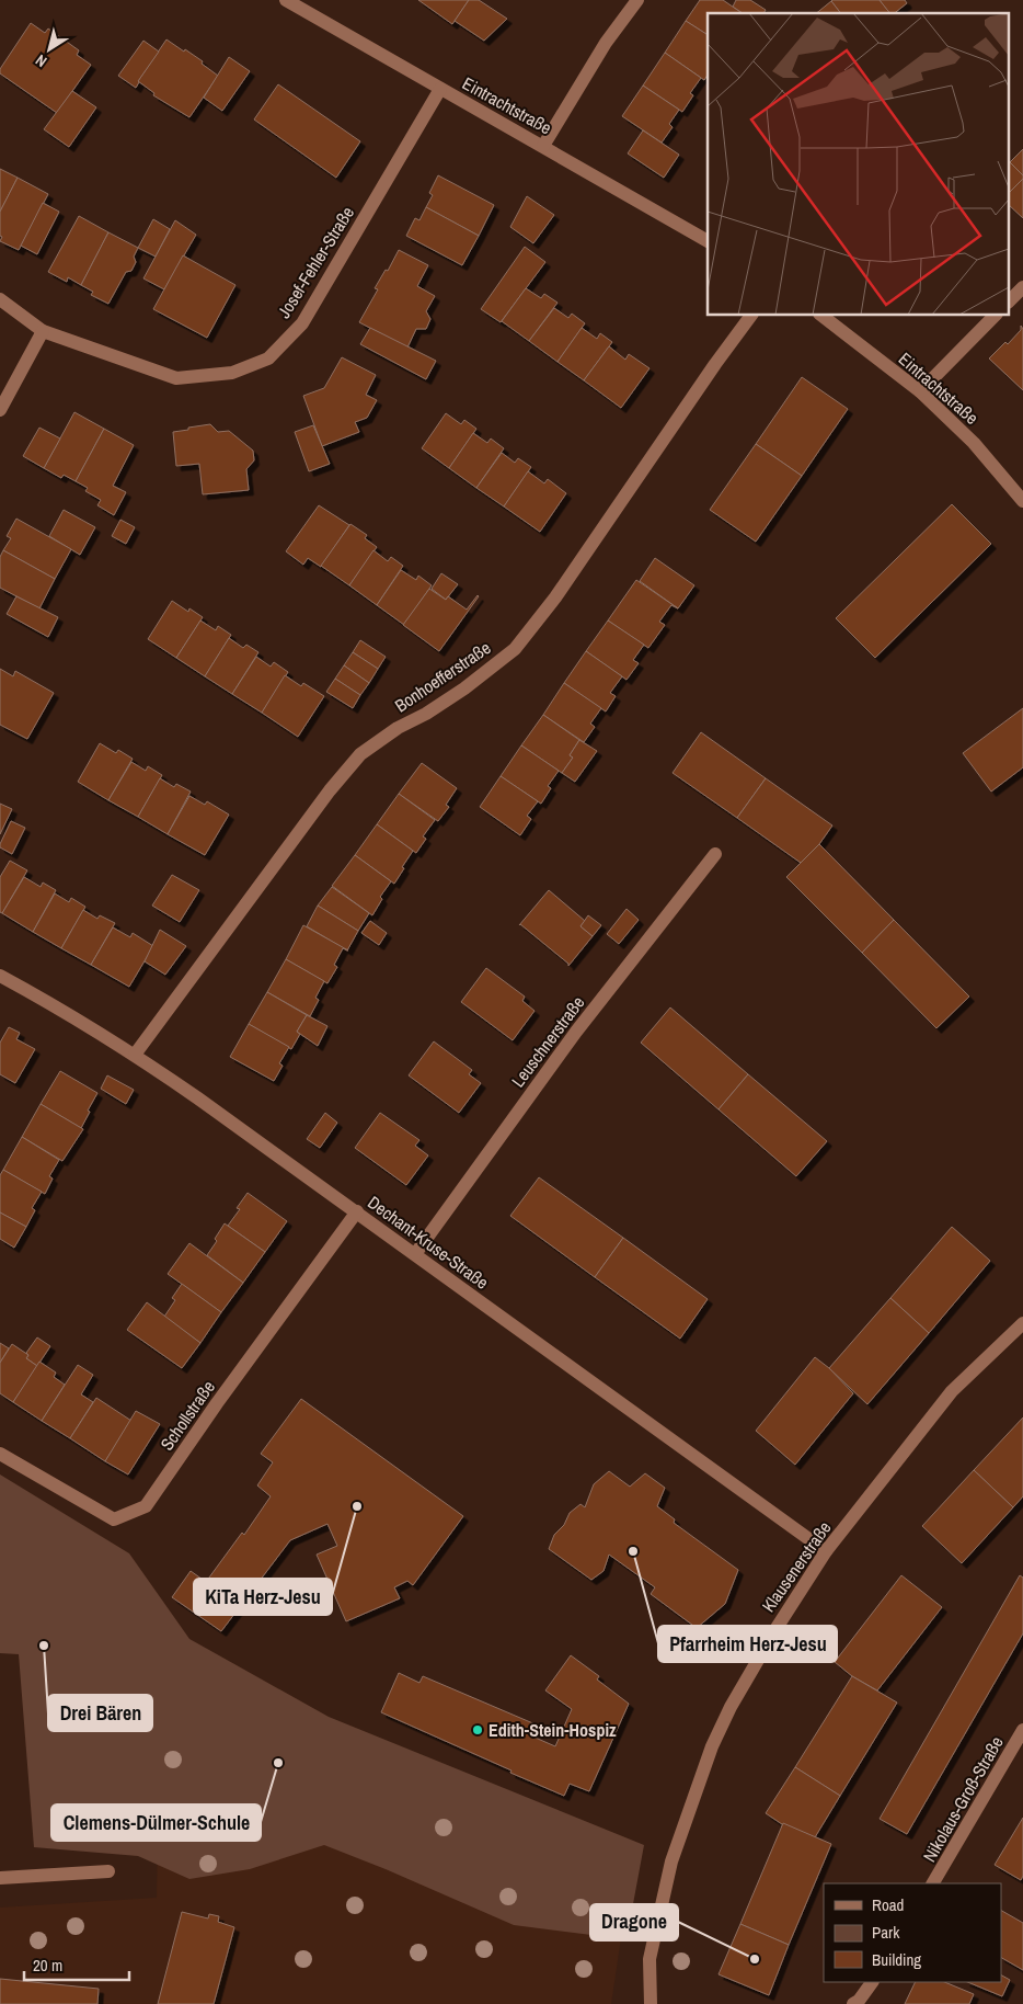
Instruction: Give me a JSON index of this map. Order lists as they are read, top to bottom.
{
  "streets": {
    "street": [
      "Eintrachtstraße",
      "Josef-Fehler-Straße",
      "Bonhoefferstraße",
      "Leuschnerstraße",
      "Dechant-Kruse-Straße",
      "Schollstraße",
      "Klausenerstraße",
      "Nikolaus-Groß-Straße"
    ]
  },
  "crossings": [
    ["Eintrachtstraße", "Josef-Fehler-Straße"],
    ["Bonhoefferstraße", "Dechant-Kruse-Straße"],
    ["Leuschnerstraße", "Dechant-Kruse-Straße"],
    ["Dechant-Kruse-Straße", "Schollstraße"],
    ["Dechant-Kruse-Straße", "Klausenerstraße"]
  ],
  "places": [
    "KiTa Herz-Jesu",
    "Pfarrheim Herz-Jesu",
    "Drei Bären",
    "Edith-Stein-Hospiz",
    "Clemens-Dülmer-Schule",
    "Dragone"
  ],
  "legend": ["Road", "Park", "Building"],
  "scale_bar": "20 m",
  "north": "bottom left"
}
